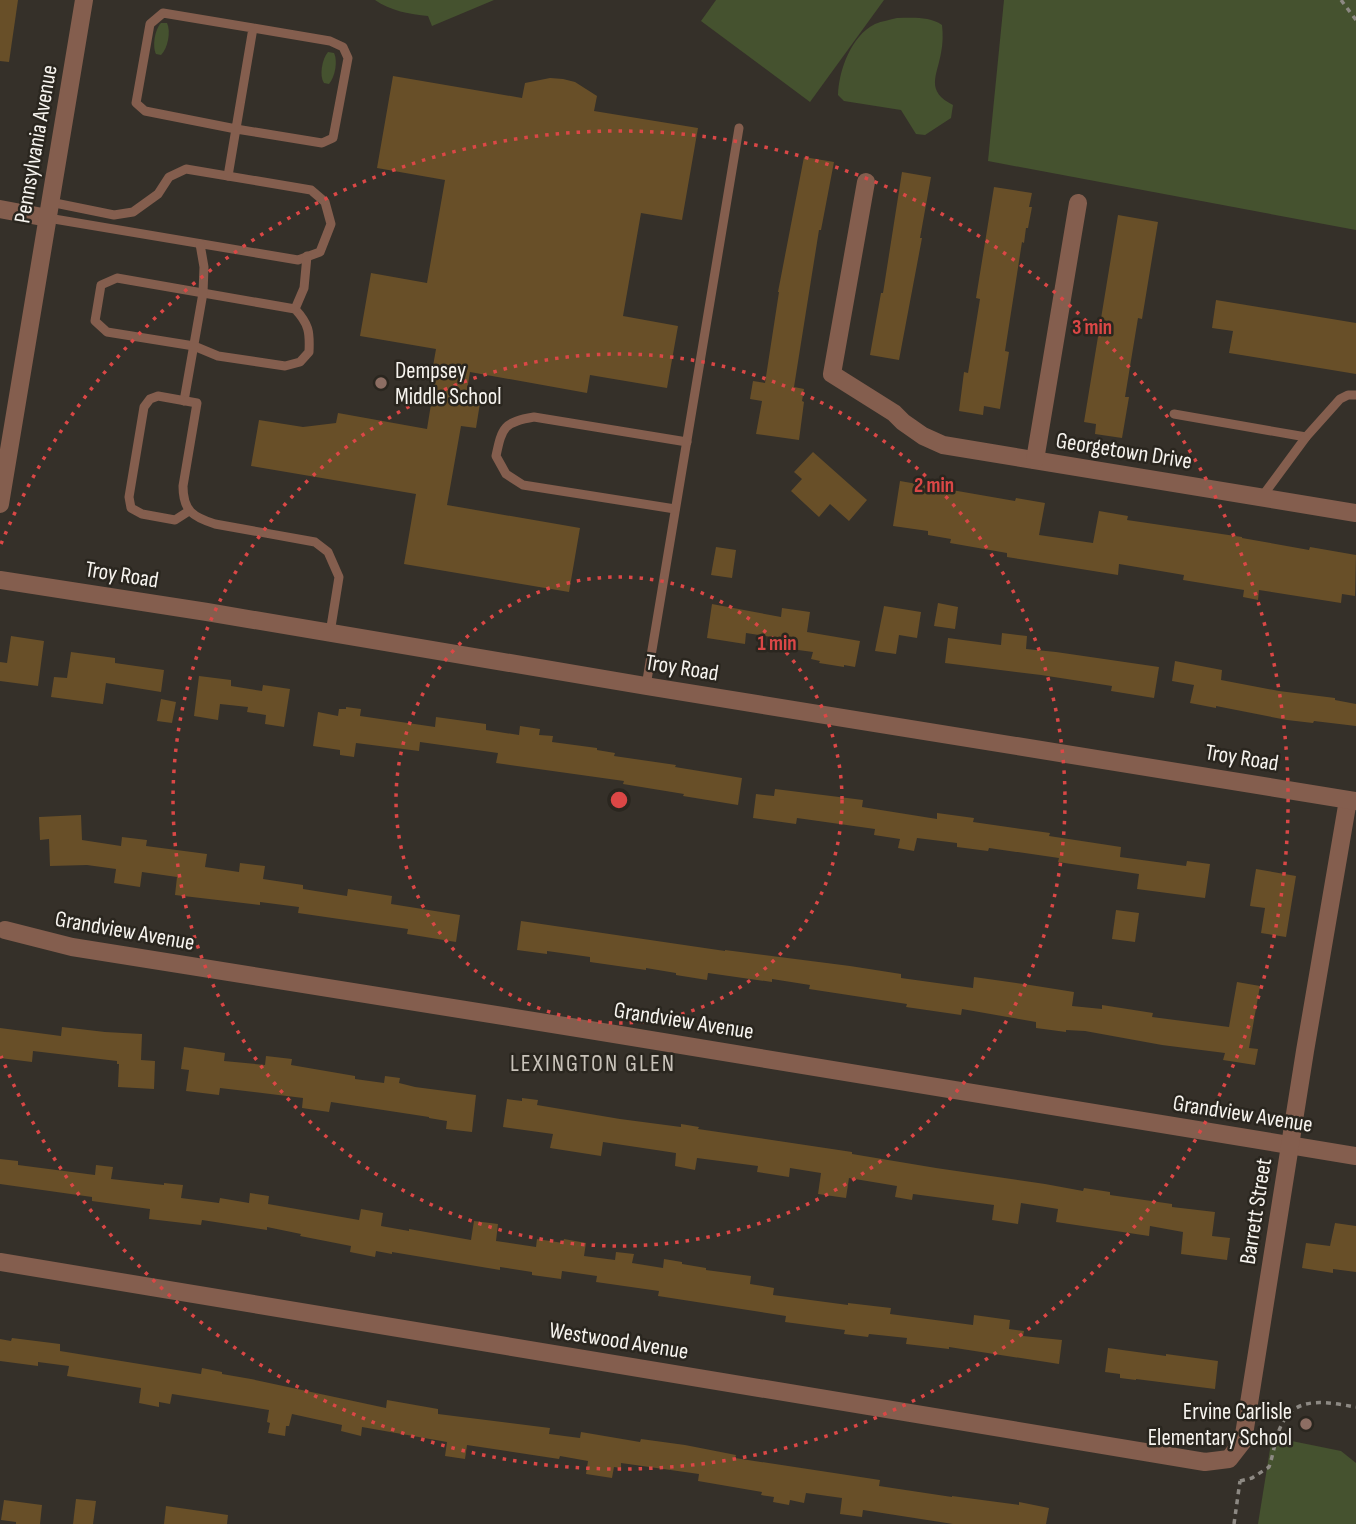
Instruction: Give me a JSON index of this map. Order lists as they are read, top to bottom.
{
  "streets": {
    "street": [
      "Pennsylvania Avenue",
      "Georgetown Drive",
      "Troy Road",
      "Grandview Avenue",
      "Barrett Street",
      "Westwood Avenue"
    ]
  },
  "crossings": [
    ["Troy Road", "Barrett Street"],
    ["Grandview Avenue", "Barrett Street"],
    ["Barrett Street", "Westwood Avenue"]
  ],
  "districts": ["LEXINGTON GLEN"],
  "places": ["Dempsey Middle School", "Ervine Carlisle Elementary School"],
  "rings": ["3 min", "2 min", "1 min"]
}
